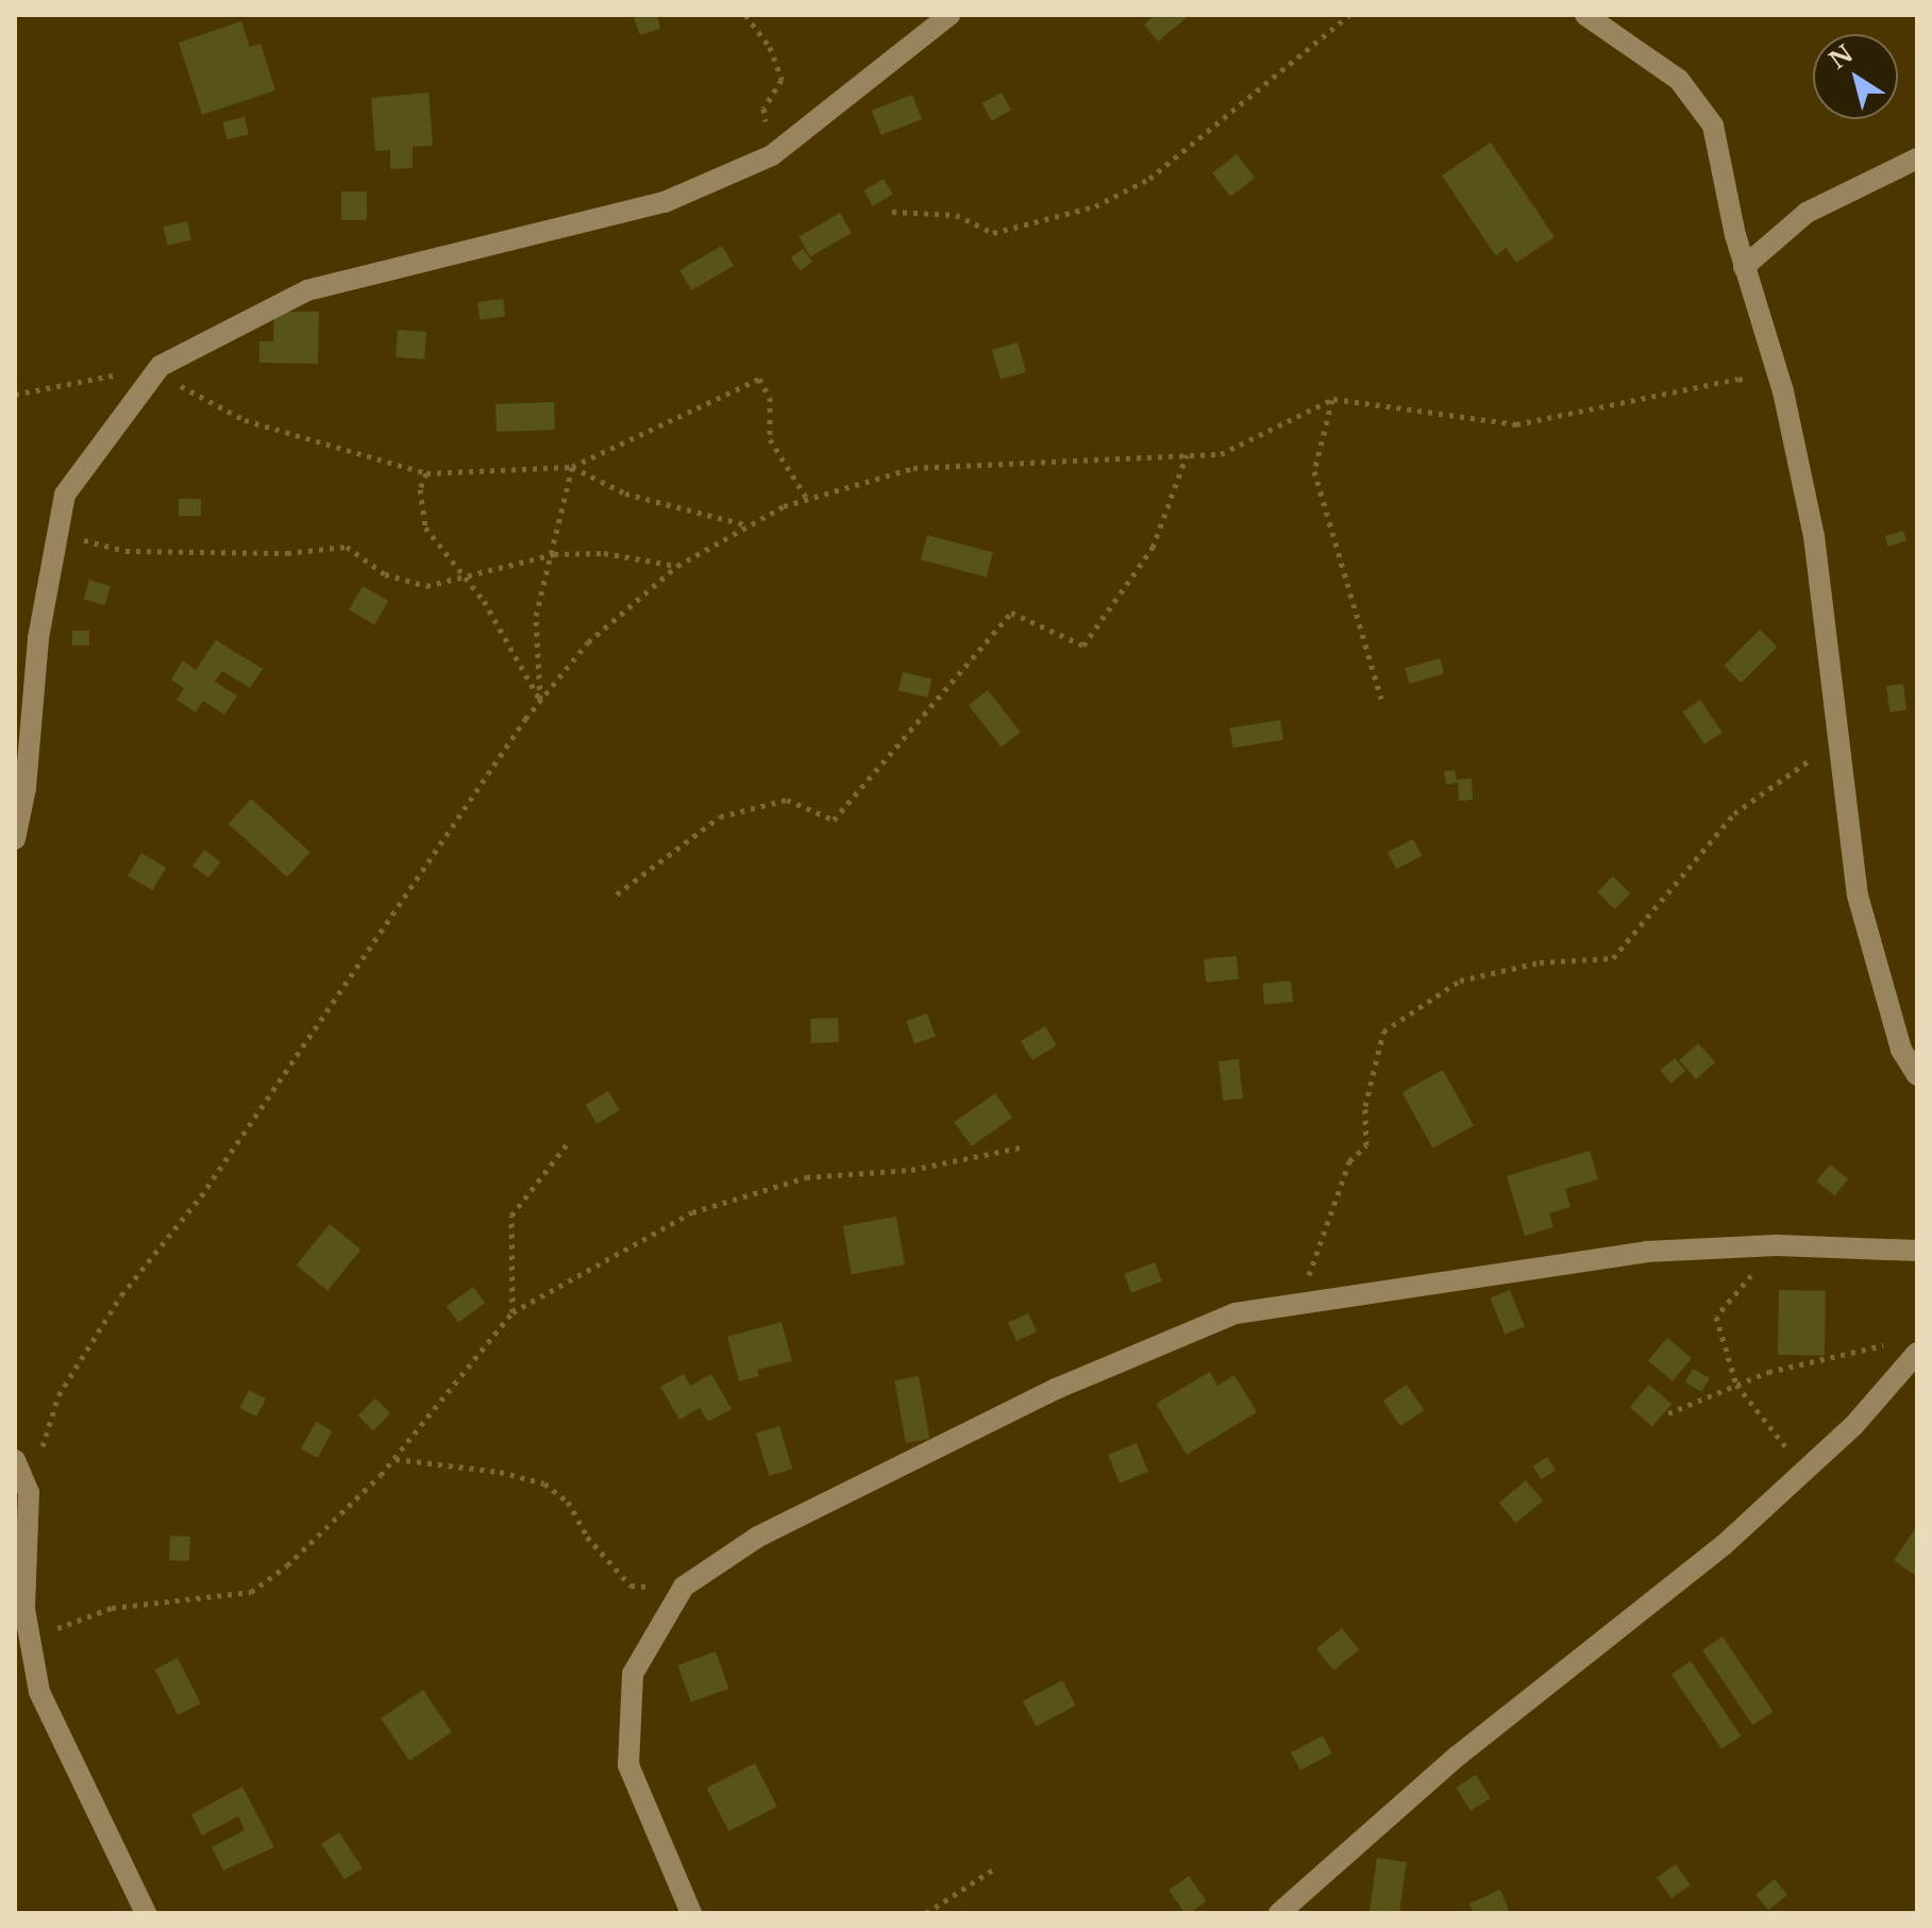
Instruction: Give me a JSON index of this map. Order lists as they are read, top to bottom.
{
  "north": "top left"
}
